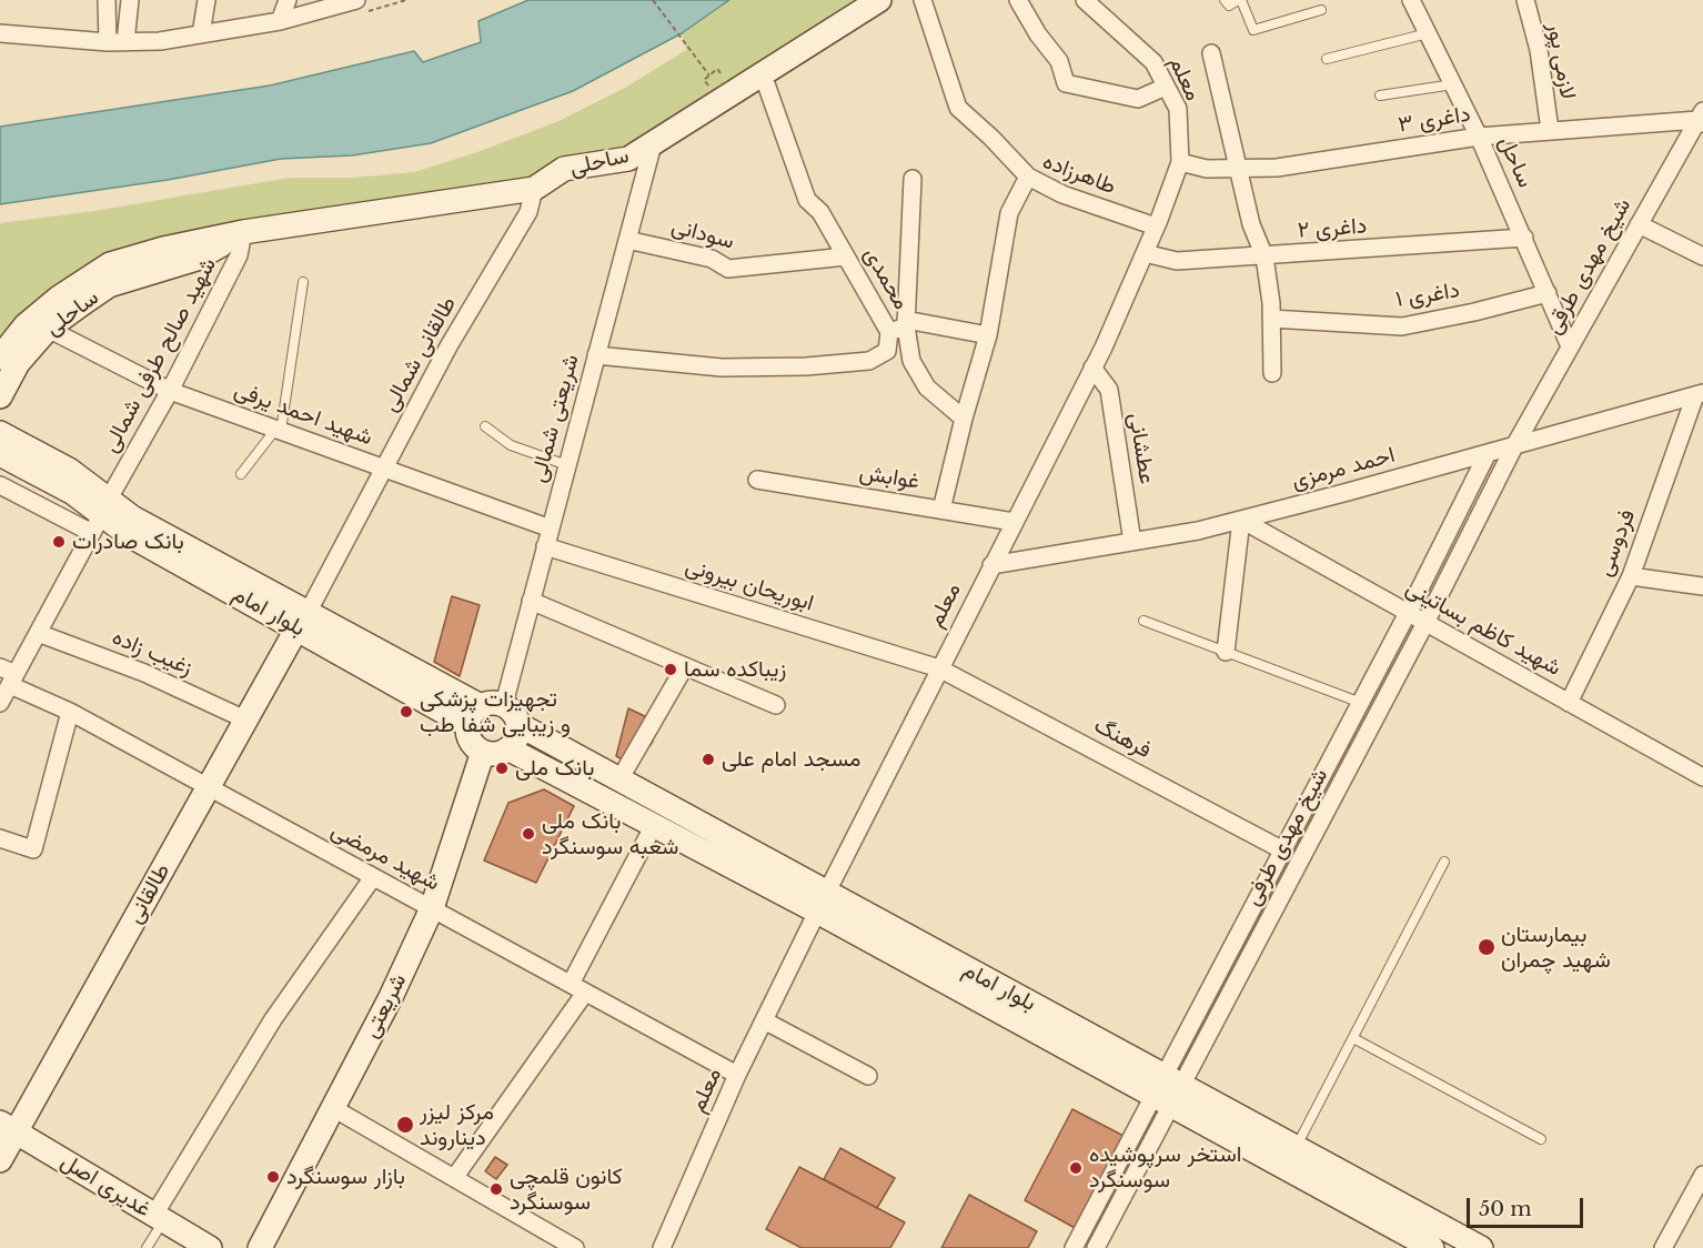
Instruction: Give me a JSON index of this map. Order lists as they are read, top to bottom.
{
  "streets": {
    "main road": [
      "ساحلی",
      "بلوار امام",
      "طالقانی",
      "شریعتی",
      "غدیری اصل"
    ],
    "street": [
      "لازمی پور",
      "معلم",
      "داغری ۳",
      "ساحل",
      "طاهرزاده",
      "داغری ۲",
      "سودانی",
      "شیخ مهدی طرقی",
      "محمدی",
      "داغری ۱",
      "طالقانی شمالی",
      "شهید صالح طرفی شمالی",
      "شهید احمد یرفی",
      "شریعتی شمالی",
      "عطشانی",
      "احمد مرمزی",
      "غوابش",
      "فردوسی",
      "ابوریحان بیرونی",
      "شهید کاظم بساتینی",
      "زغیب زاده",
      "فرهنگ",
      "شیخ مهدی طرفی",
      "شهید مرمضی"
    ]
  },
  "crossings": [
    ["لازمی پور", "داغری ۳"],
    ["معلم", "داغری ۳"],
    ["معلم", "طاهرزاده"],
    ["معلم", "داغری ۲"],
    ["معلم", "عطشانی"],
    ["معلم", "احمد مرمزی"],
    ["معلم", "غوابش"],
    ["معلم", "ابوریحان بیرونی"],
    ["معلم", "بلوار امام"],
    ["معلم", "فرهنگ"],
    ["معلم", "شهید مرمضی"],
    ["داغری ۳", "ساحل"],
    ["داغری ۳", "شیخ مهدی طرقی"],
    ["ساحلی", "محمدی"],
    ["ساحلی", "طالقانی شمالی"],
    ["ساحلی", "شهید صالح طرفی شمالی"],
    ["ساحلی", "شهید احمد یرفی"],
    ["ساحلی", "شریعتی شمالی"],
    ["ساحل", "داغری ۲"],
    ["ساحل", "شیخ مهدی طرقی"],
    ["ساحل", "داغری ۱"],
    ["طاهرزاده", "غوابش"],
    ["سودانی", "محمدی"],
    ["سودانی", "شریعتی شمالی"],
    ["شیخ مهدی طرقی", "احمد مرمزی"],
    ["شیخ مهدی طرقی", "شیخ مهدی طرفی"],
    ["محمدی", "شریعتی شمالی"],
    ["طالقانی شمالی", "شهید احمد یرفی"],
    ["طالقانی شمالی", "بلوار امام"],
    ["طالقانی شمالی", "طالقانی"],
    ["شهید صالح طرفی شمالی", "شهید احمد یرفی"],
    ["شهید صالح طرفی شمالی", "بلوار امام"],
    ["شهید صالح طرفی شمالی", "زغیب زاده"],
    ["شهید صالح طرفی شمالی", "شهید مرمضی"],
    ["شهید احمد یرفی", "شریعتی شمالی"],
    ["شریعتی شمالی", "ابوریحان بیرونی"],
    ["شریعتی شمالی", "بلوار امام"],
    ["شریعتی شمالی", "شریعتی"],
    ["عطشانی", "احمد مرمزی"],
    ["احمد مرمزی", "فردوسی"],
    ["احمد مرمزی", "شهید کاظم بساتینی"],
    ["احمد مرمزی", "شیخ مهدی طرفی"],
    ["فردوسی", "شهید کاظم بساتینی"],
    ["ابوریحان بیرونی", "فرهنگ"],
    ["بلوار امام", "شیخ مهدی طرفی"],
    ["بلوار امام", "طالقانی"],
    ["بلوار امام", "شریعتی"],
    ["شهید کاظم بساتینی", "شیخ مهدی طرفی"],
    ["زغیب زاده", "طالقانی"],
    ["فرهنگ", "شیخ مهدی طرفی"],
    ["شهید مرمضی", "طالقانی"],
    ["شهید مرمضی", "شریعتی"],
    ["طالقانی", "غدیری اصل"]
  ],
  "places": [
    "بانک صادرات",
    "زیباکده سما",
    "تجهیزات پزشکی و زیبایی شفا طب",
    "مسجد امام علی",
    "بانک ملی",
    "بانک ملی شعبه سوسنگرد",
    "بیمارستان شهید چمران",
    "مرکز لیزر دیناروند",
    "استخر سرپوشیده سوسنگرد",
    "بازار سوسنگرد",
    "کانون قلمچی سوسنگرد"
  ],
  "scale_bar": "50 m"
}
